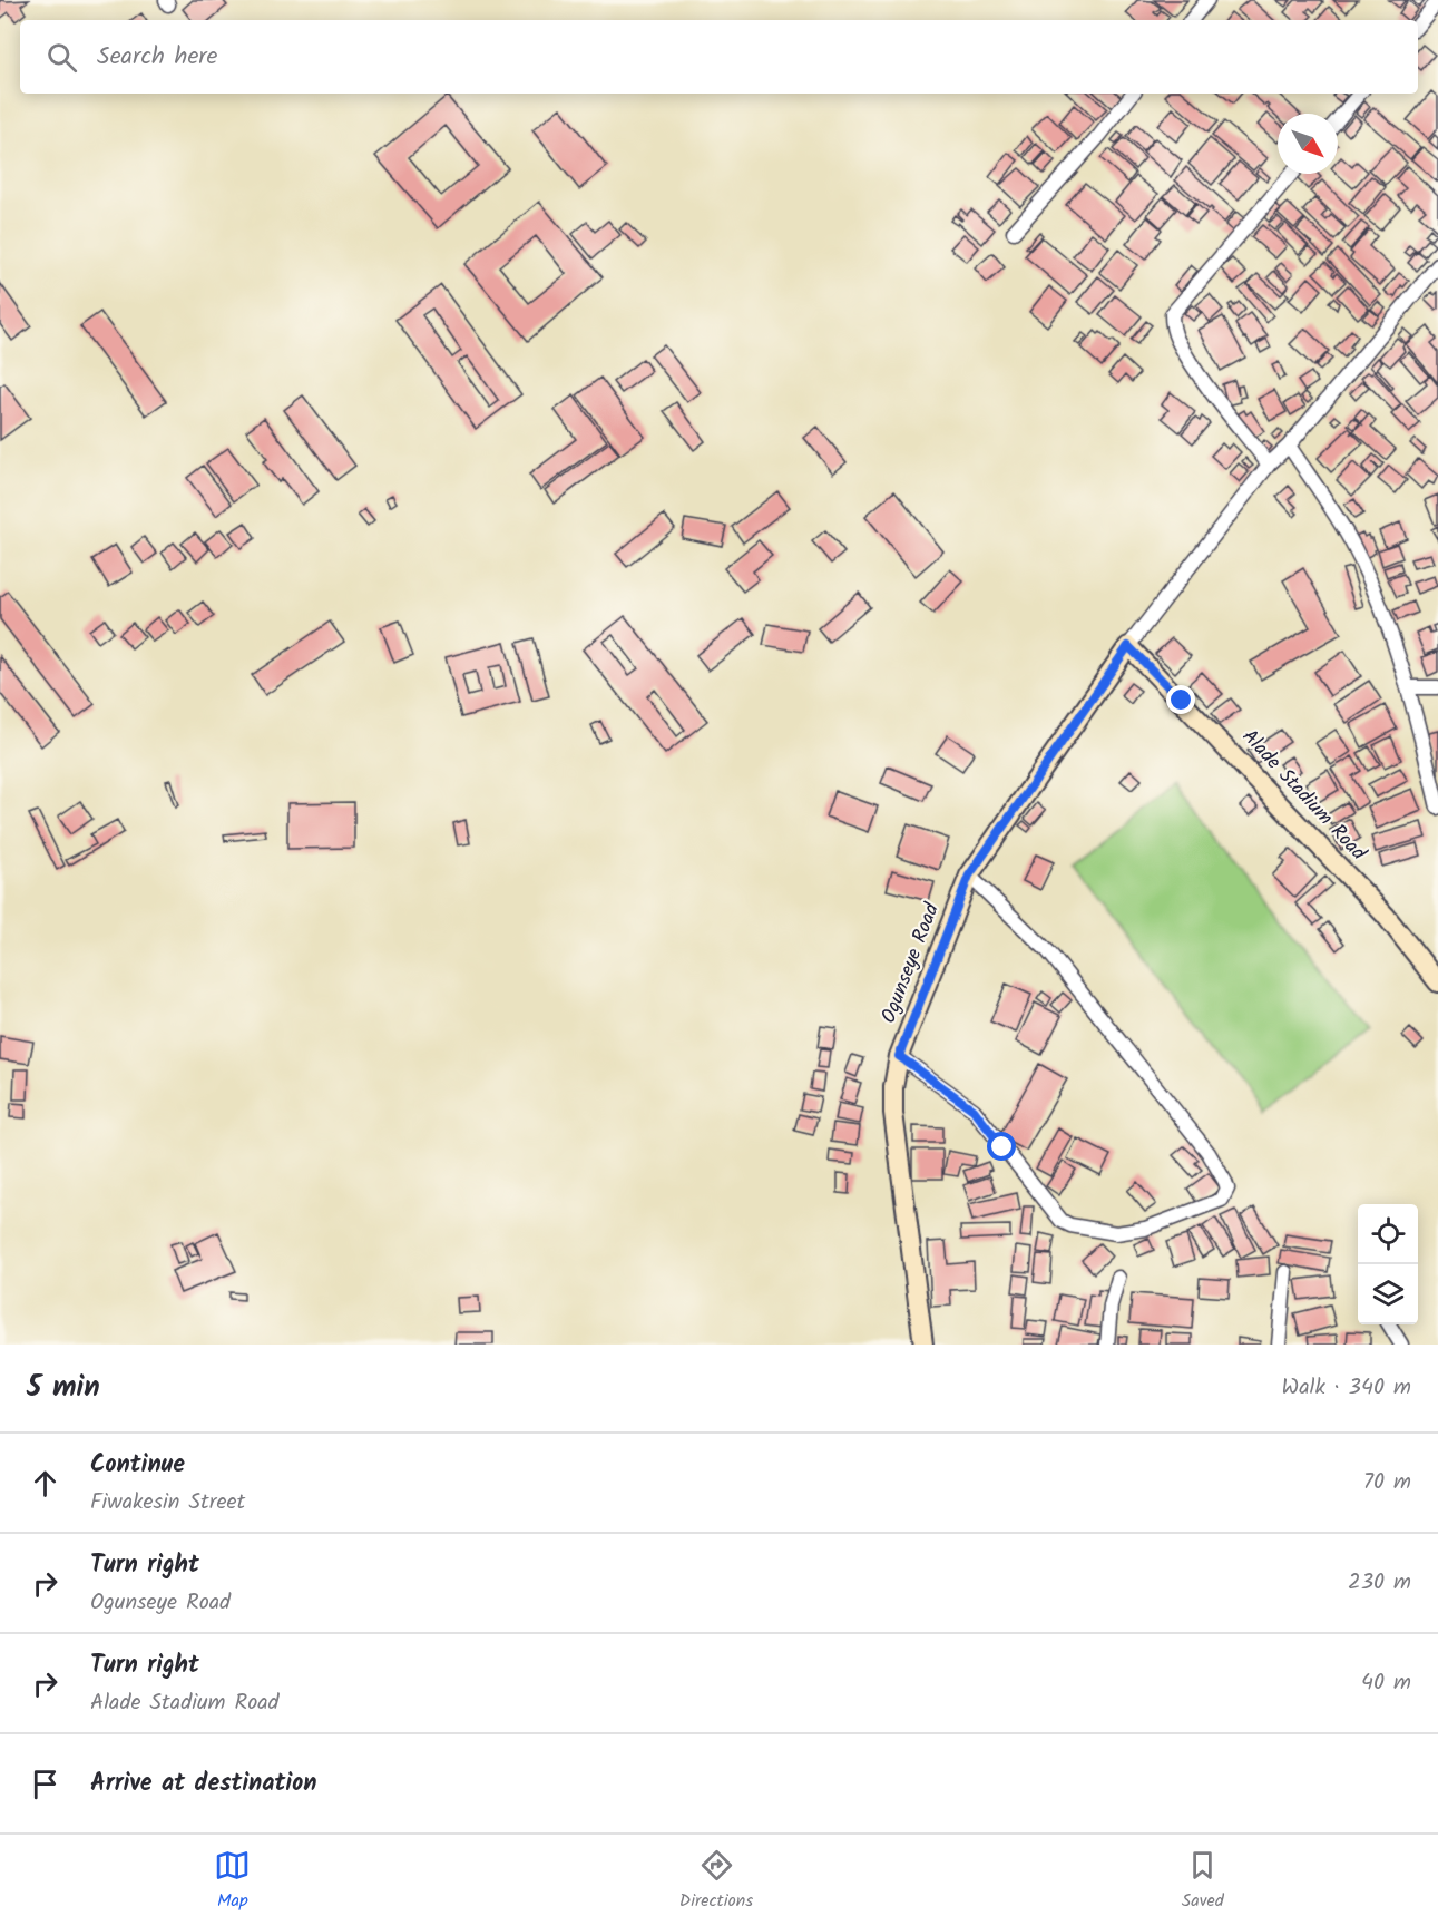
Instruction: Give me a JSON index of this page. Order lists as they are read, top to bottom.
{
  "streets": {
    "street": ["Alade Stadium Road", "Ogunseye Road"]
  },
  "crossings": [
    ["Alade Stadium Road", "Ogunseye Road"]
  ],
  "north": "bottom right",
  "page": {
    "search": "Search here",
    "heading": ["5 min", "Walk · 340 m"],
    "list": [
      ["Continue", "Fiwakesin Street", "70 m"],
      ["Turn right", "Ogunseye Road", "230 m"],
      ["Turn right", "Alade Stadium Road", "40 m"],
      "Arrive at destination"
    ],
    "nav": ["Map", "Directions", "Saved"]
  }
}
